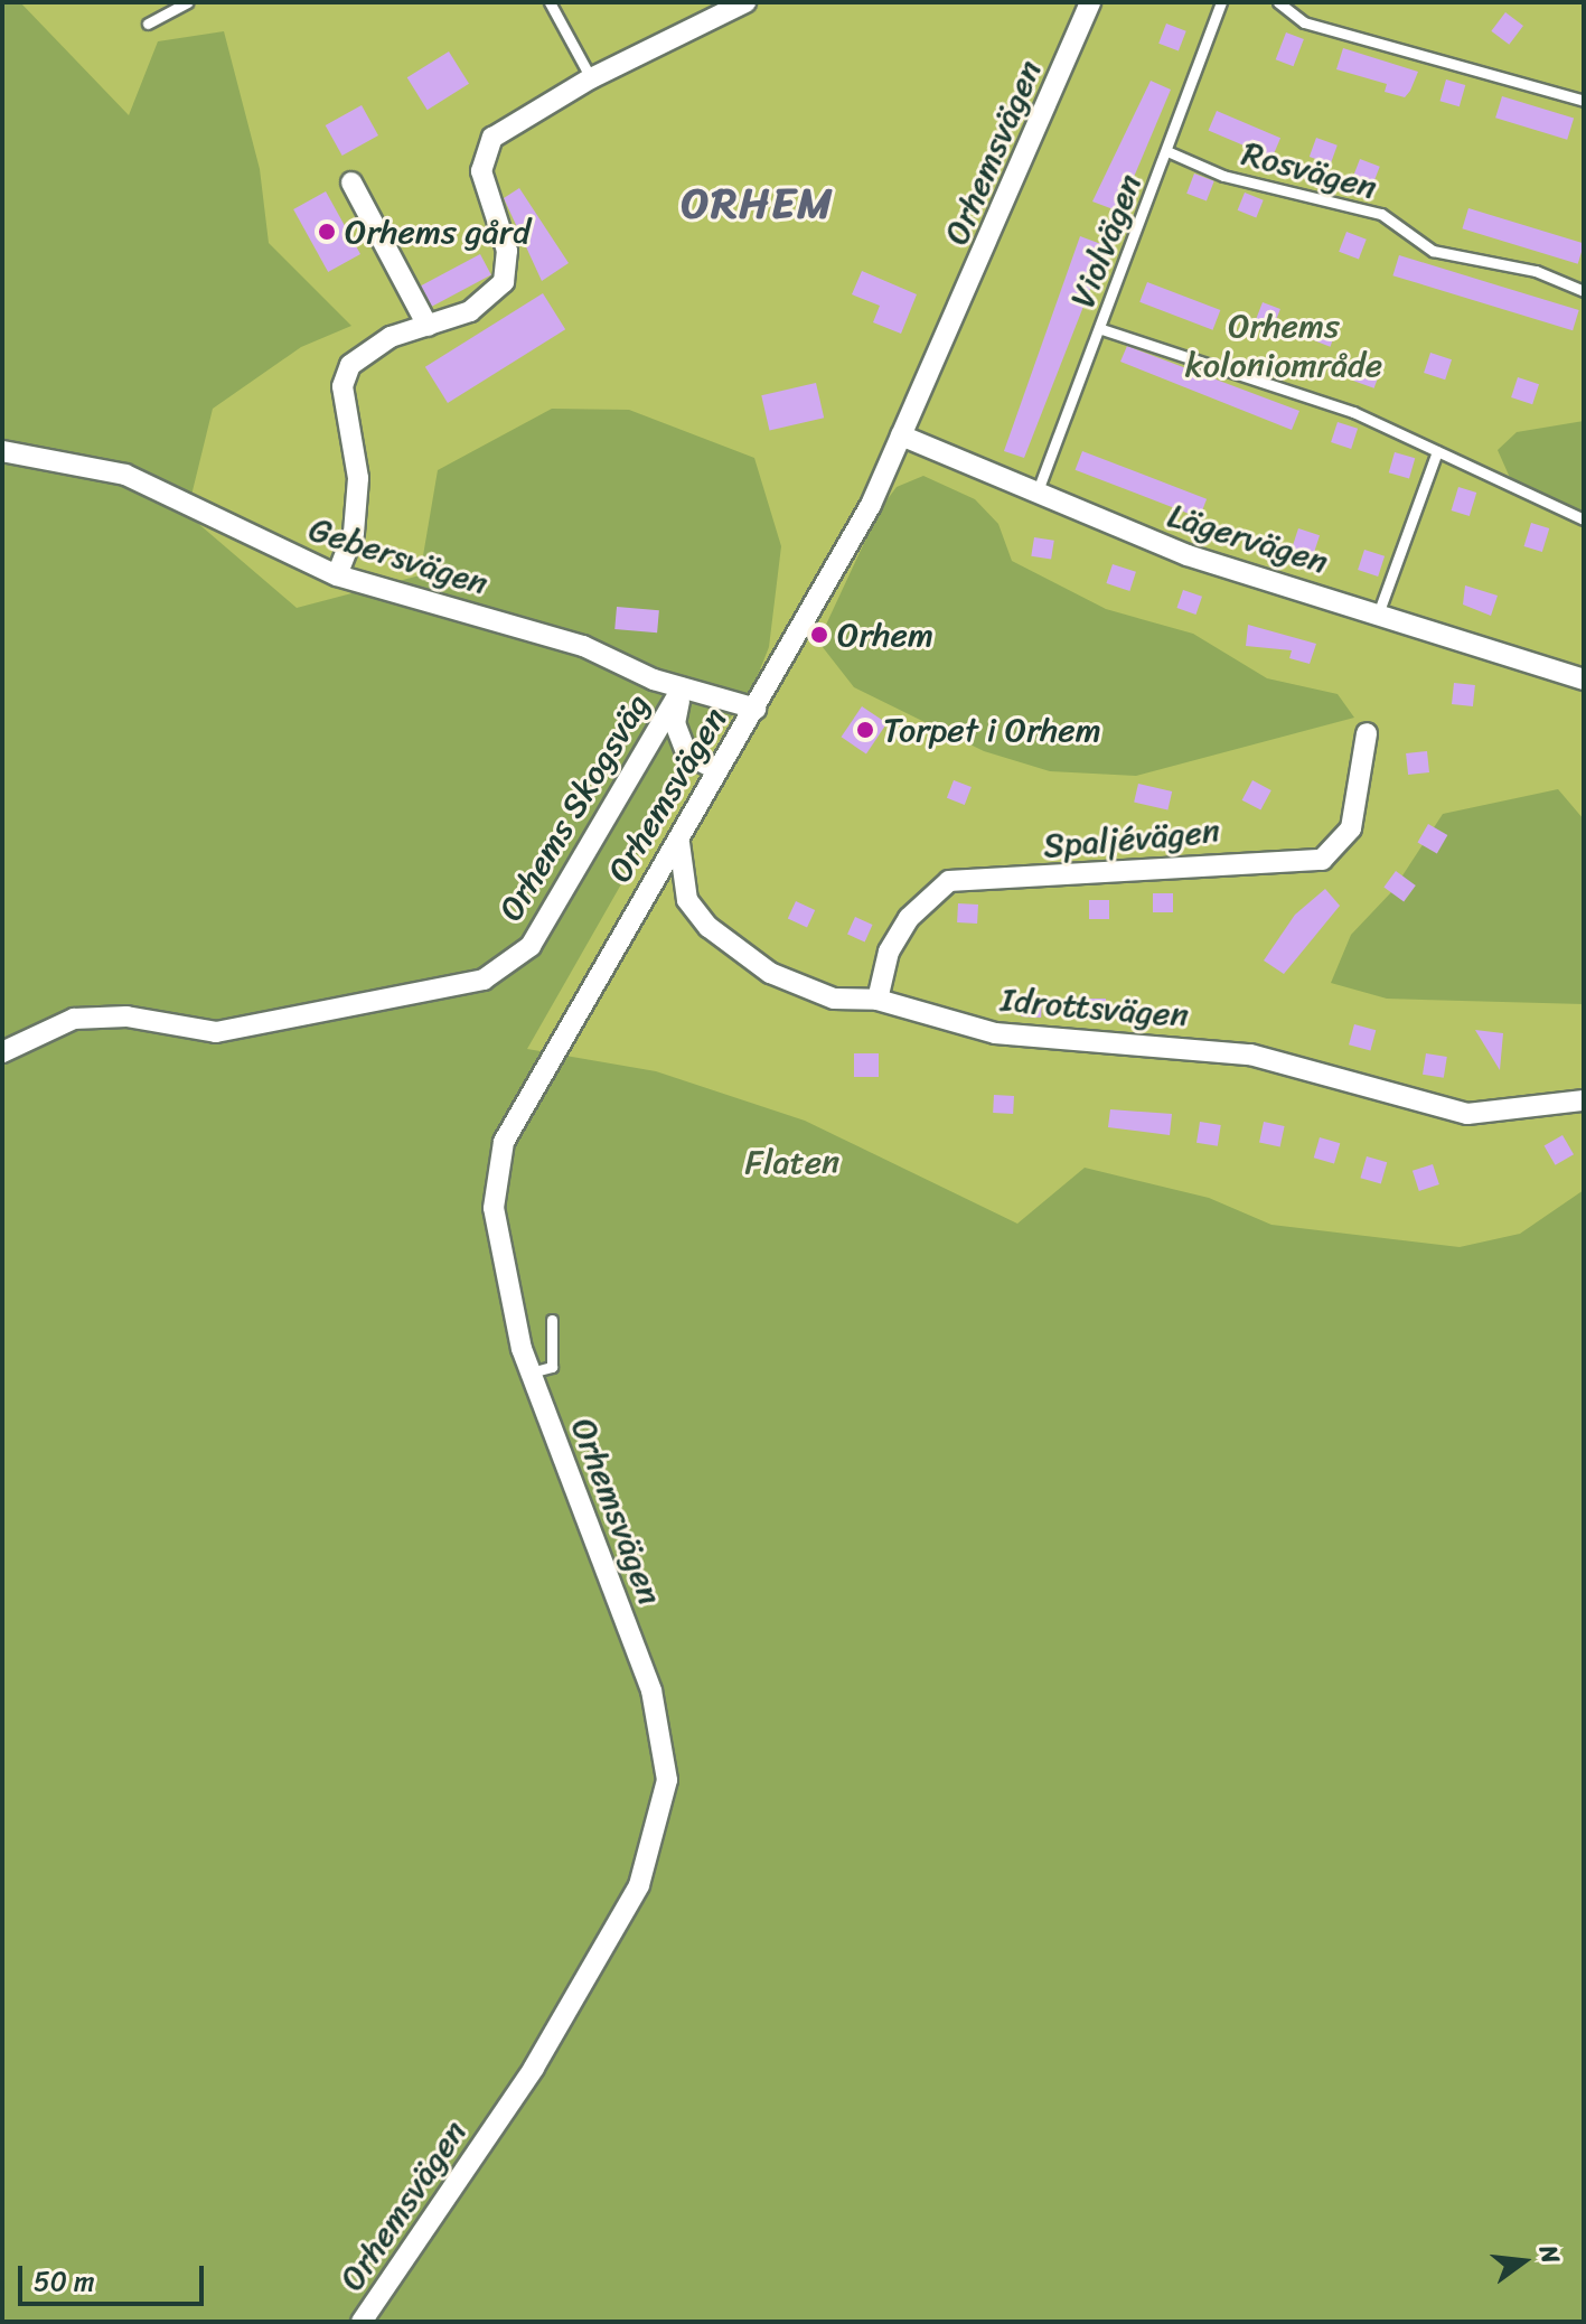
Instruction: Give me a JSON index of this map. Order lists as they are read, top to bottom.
{
  "streets": {
    "street": [
      "Orhemsvägen",
      "Lägervägen",
      "Gebersvägen",
      "Orhems Skogsväg",
      "Spaljévägen",
      "Idrottsvägen"
    ],
    "lane": ["Rosvägen", "Violvägen"]
  },
  "crossings": [
    ["Orhemsvägen", "Lägervägen"],
    ["Orhemsvägen", "Gebersvägen"],
    ["Orhemsvägen", "Orhems Skogsväg"],
    ["Orhemsvägen", "Idrottsvägen"],
    ["Rosvägen", "Violvägen"],
    ["Violvägen", "Lägervägen"],
    ["Gebersvägen", "Orhems Skogsväg"],
    ["Spaljévägen", "Idrottsvägen"]
  ],
  "districts": ["ORHEM"],
  "parks": ["Orhems koloniområde", "Flaten"],
  "places": ["Orhems gård", "Orhem", "Torpet i Orhem"],
  "scale_bar": "50 m",
  "north": "right"
}
